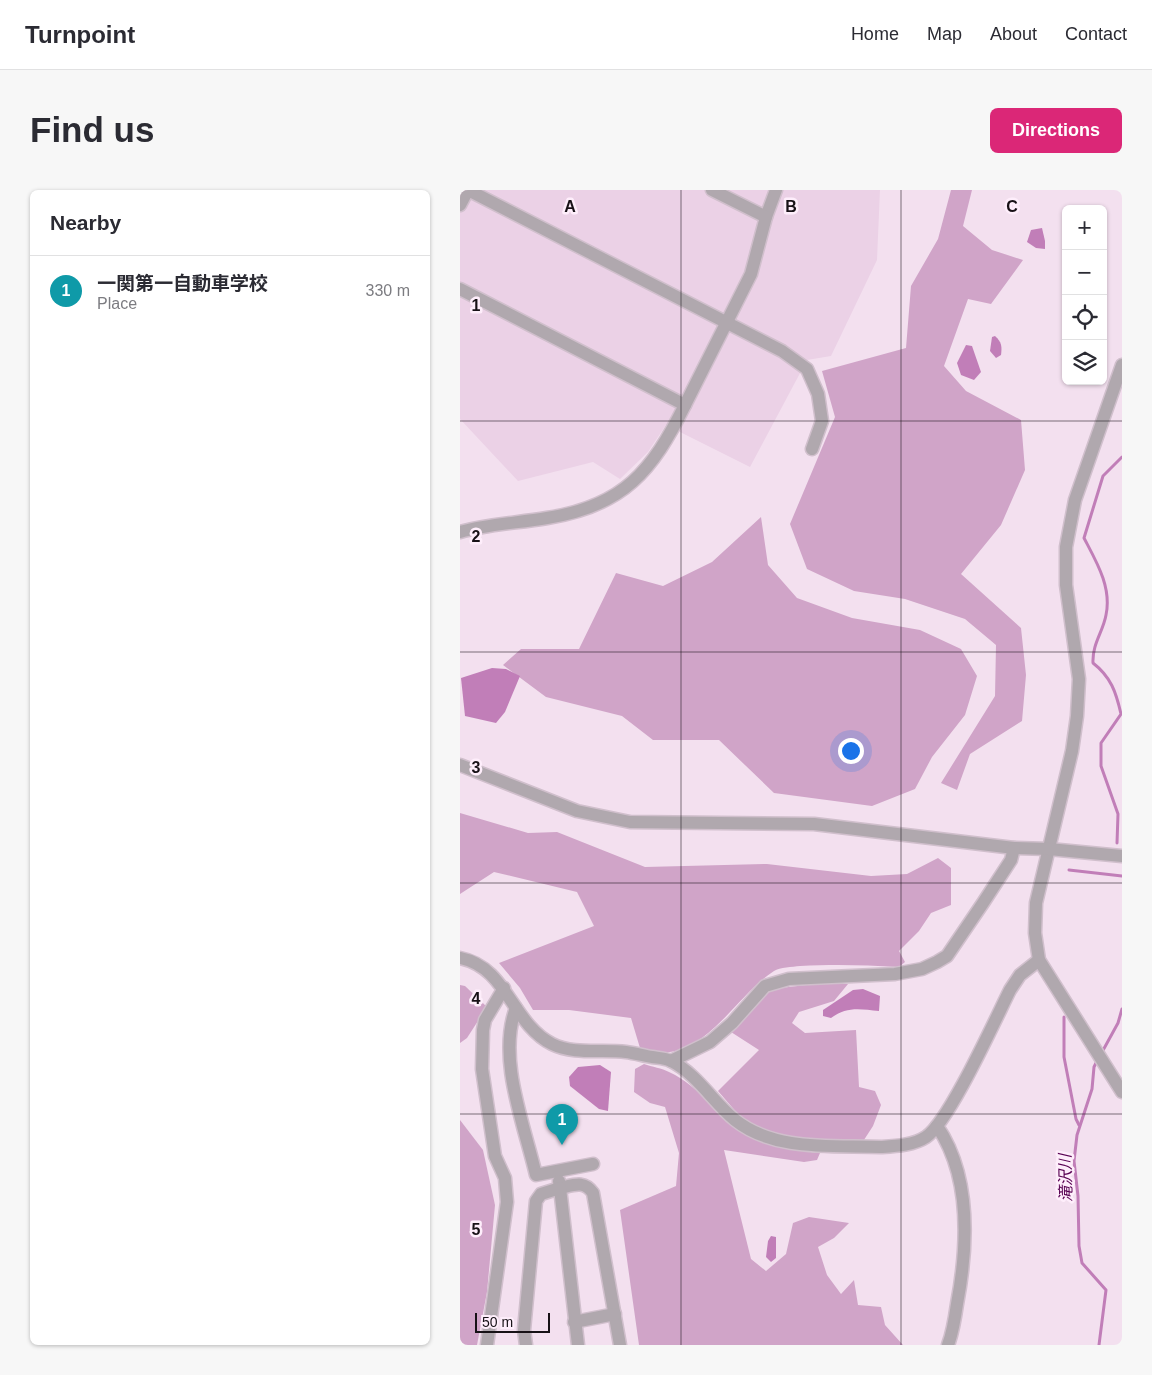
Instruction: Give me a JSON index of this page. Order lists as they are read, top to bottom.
{
  "water": ["滝沢川"],
  "scale_bar": "50 m",
  "page": {
    "header": "Turnpoint",
    "nav": [
      "Home",
      "Map",
      "About",
      "Contact"
    ],
    "buttons": "Directions",
    "title": "Find us",
    "heading": "Nearby",
    "map_buttons": ["+", "−"],
    "list": [
      {
        "mark": "1",
        "name": "一関第一自動車学校",
        "note": "Place",
        "value": "330 m"
      }
    ],
    "pins": "1",
    "scale": "50 m"
  },
  "grid": {
    "columns": ["A", "B", "C"],
    "rows": [
      "1",
      "2",
      "3",
      "4",
      "5"
    ]
  }
}
